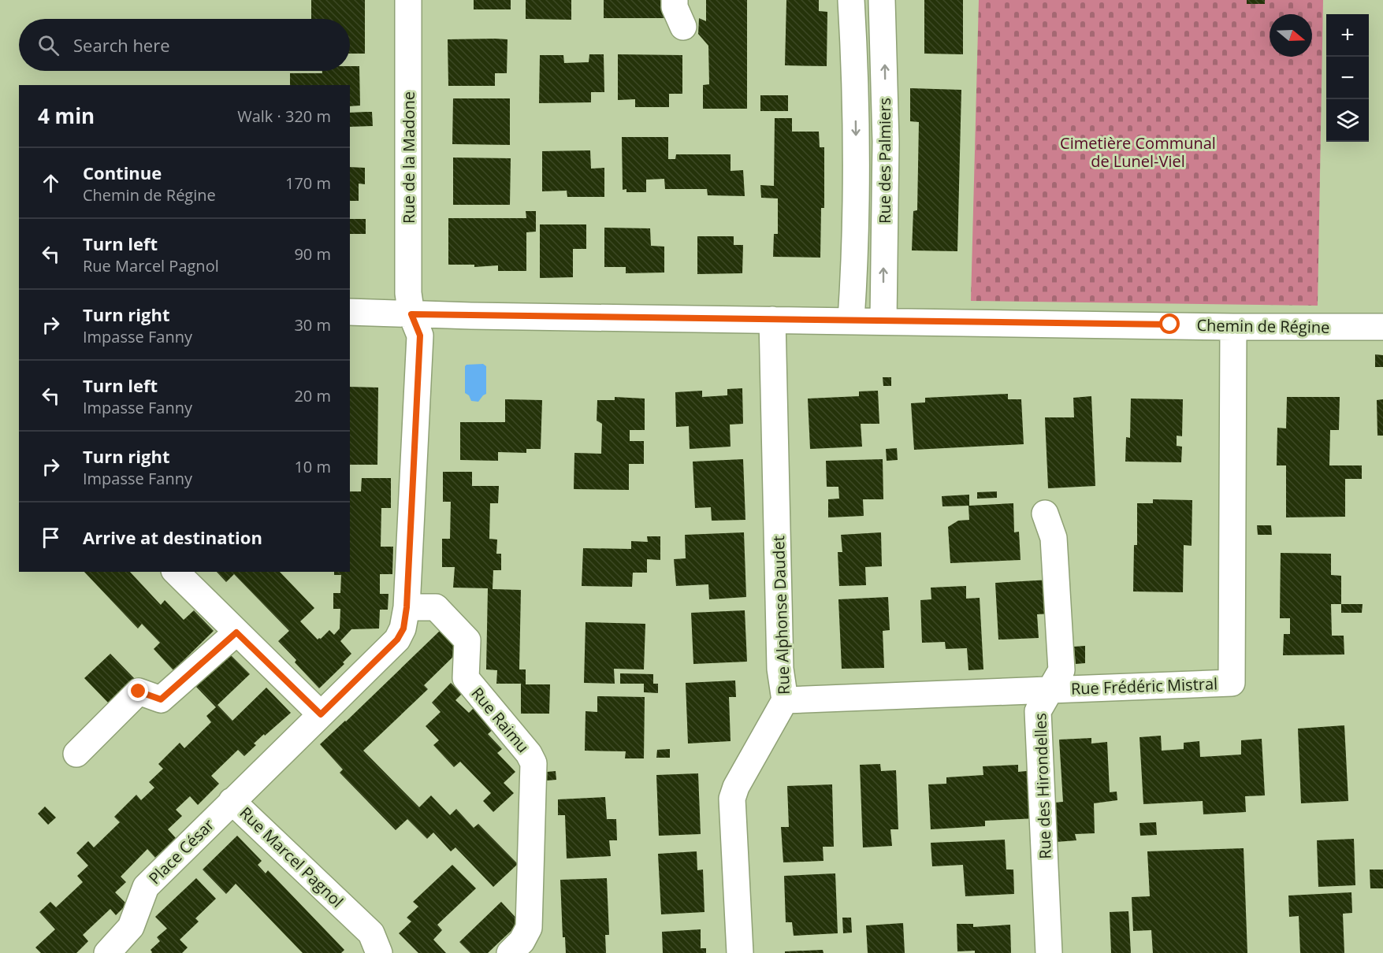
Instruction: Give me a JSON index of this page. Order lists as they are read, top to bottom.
{
  "streets": {
    "street": [
      "Rue de la Madone",
      "Rue des Palmiers",
      "Chemin de Régine",
      "Rue Alphonse Daudet",
      "Rue Frédéric Mistral",
      "Rue Raimu",
      "Rue des Hirondelles",
      "Place César",
      "Rue Marcel Pagnol"
    ]
  },
  "crossings": [
    ["Rue de la Madone", "Chemin de Régine"],
    ["Rue de la Madone", "Rue Marcel Pagnol"],
    ["Rue des Palmiers", "Chemin de Régine"],
    ["Chemin de Régine", "Rue Alphonse Daudet"],
    ["Chemin de Régine", "Rue Frédéric Mistral"],
    ["Chemin de Régine", "Rue Marcel Pagnol"],
    ["Rue Alphonse Daudet", "Rue Frédéric Mistral"],
    ["Rue Frédéric Mistral", "Rue des Hirondelles"],
    ["Rue Raimu", "Rue Marcel Pagnol"],
    ["Place César", "Rue Marcel Pagnol"]
  ],
  "parks": ["Cimetière Communal de Lunel-Viel"],
  "north": "right",
  "page": {
    "map_buttons": ["+", "−"],
    "search": "Search here",
    "heading": ["4 min", "Walk · 320 m"],
    "list": [
      ["Continue", "Chemin de Régine", "170 m"],
      ["Turn left", "Rue Marcel Pagnol", "90 m"],
      ["Turn right", "Impasse Fanny", "30 m"],
      ["Turn left", "Impasse Fanny", "20 m"],
      ["Turn right", "Impasse Fanny", "10 m"],
      "Arrive at destination"
    ]
  }
}
